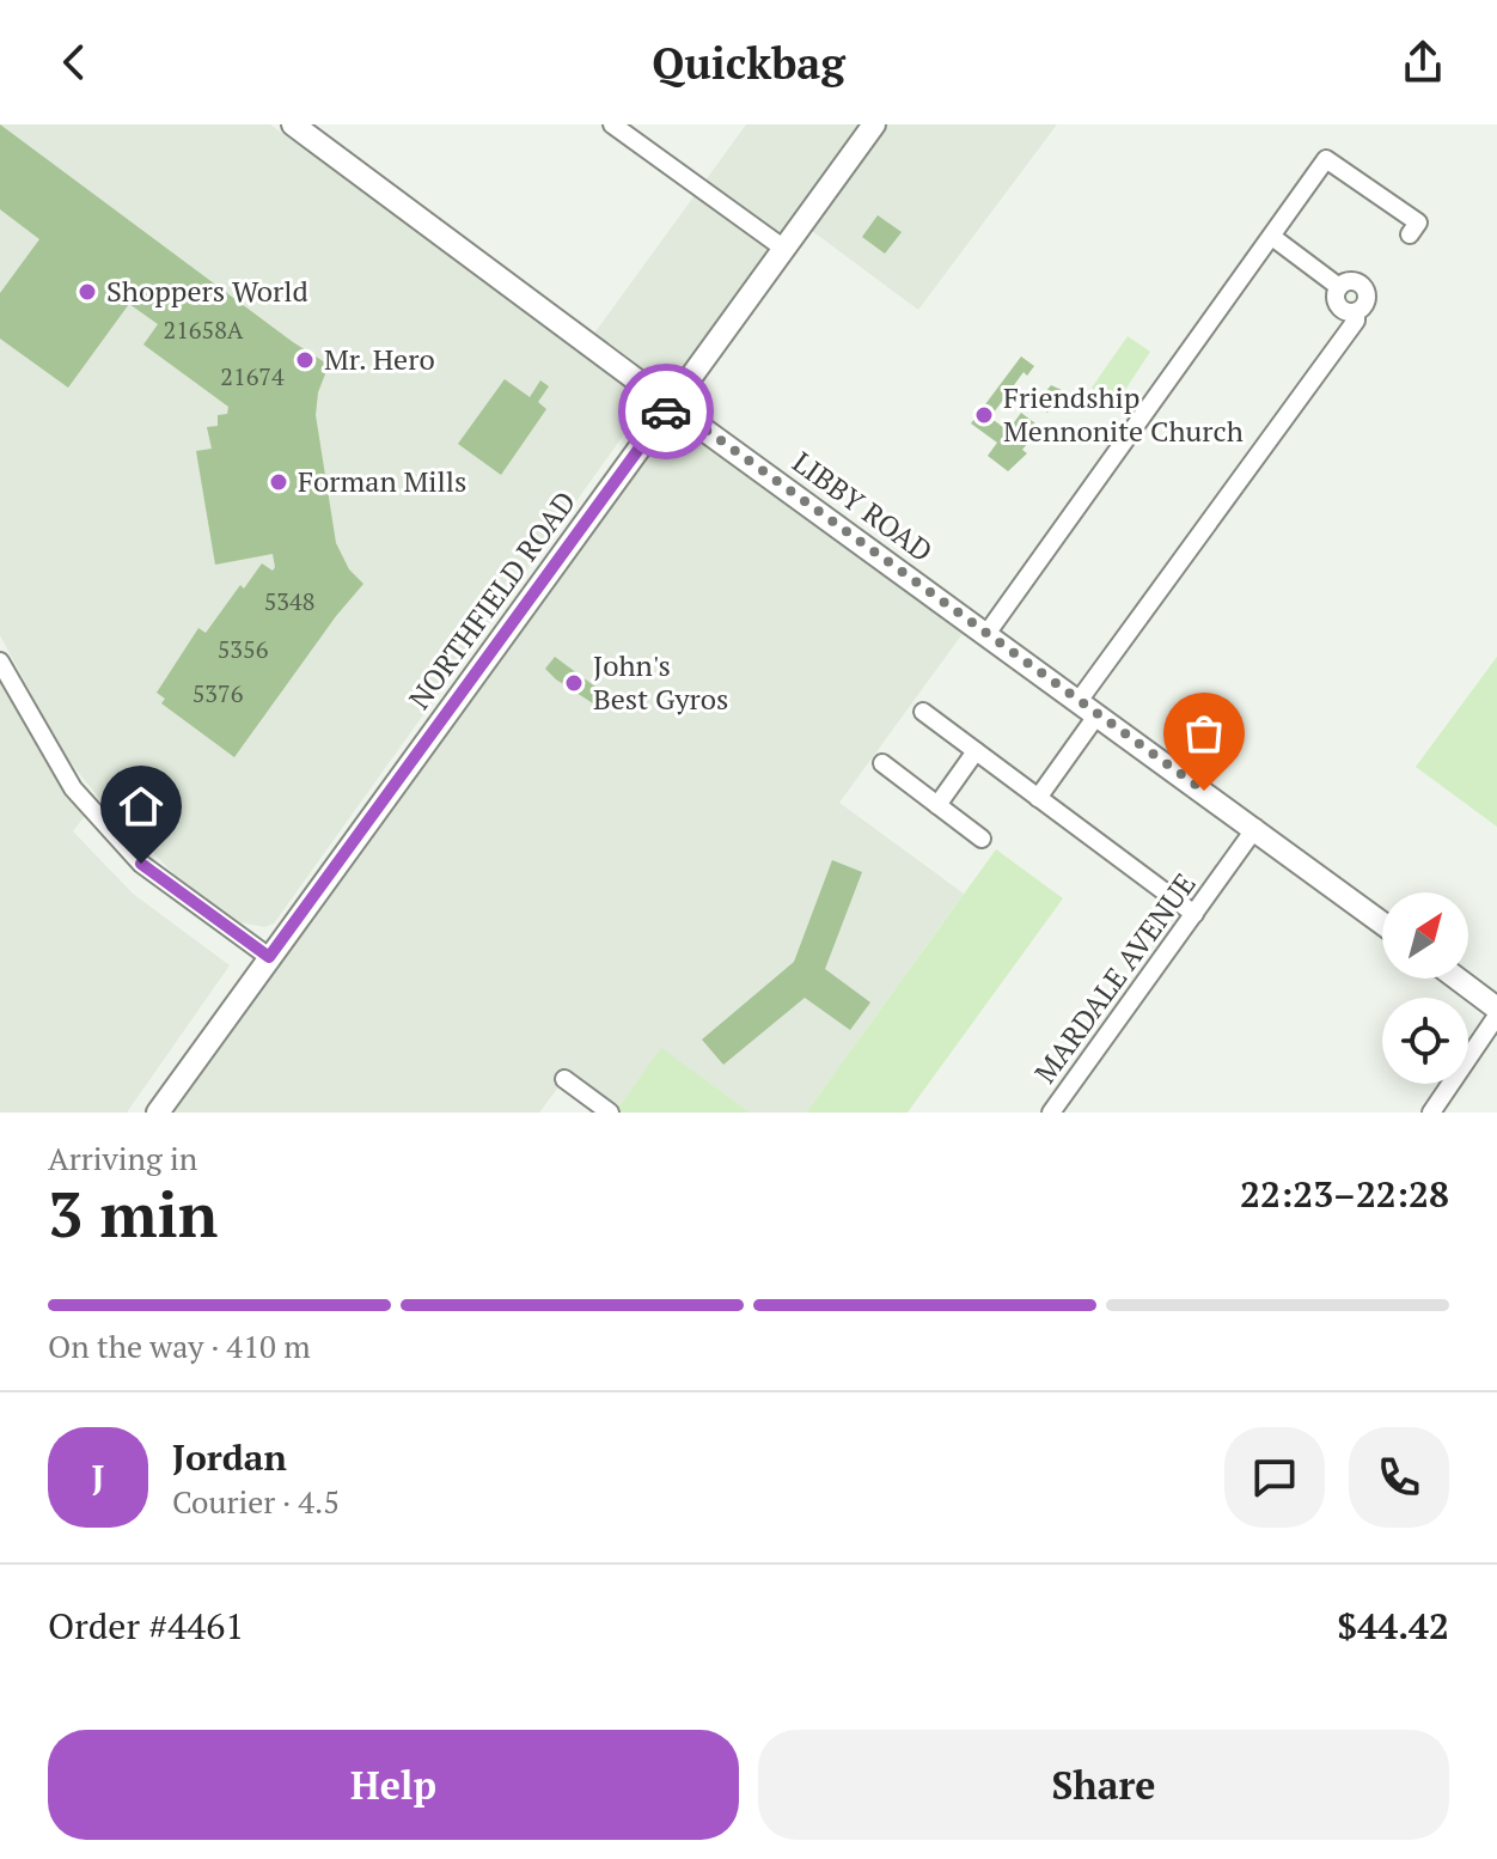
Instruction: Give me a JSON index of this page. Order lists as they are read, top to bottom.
{
  "streets": {
    "main road": ["LIBBY ROAD", "NORTHFIELD ROAD"],
    "street": ["MARDALE AVENUE"]
  },
  "crossings": [
    ["LIBBY ROAD", "NORTHFIELD ROAD"],
    ["LIBBY ROAD", "MARDALE AVENUE"]
  ],
  "places": [
    "Shoppers World",
    "Mr. Hero",
    "Friendship Mennonite Church",
    "Forman Mills",
    "John's Best Gyros"
  ],
  "house_numbers": [
    "21658A",
    "21674",
    "5348",
    "5356",
    "5376"
  ],
  "north": "top right",
  "page": {
    "header": "Quickbag",
    "heading": ["3 min", "Arriving in", "22:23–22:28"],
    "panel": [
      "Jordan",
      "Courier · 4.5",
      "Order #4461",
      "$44.42"
    ],
    "bar": "On the way · 410 m",
    "round": "J",
    "buttons": ["Help", "Share"]
  }
}
